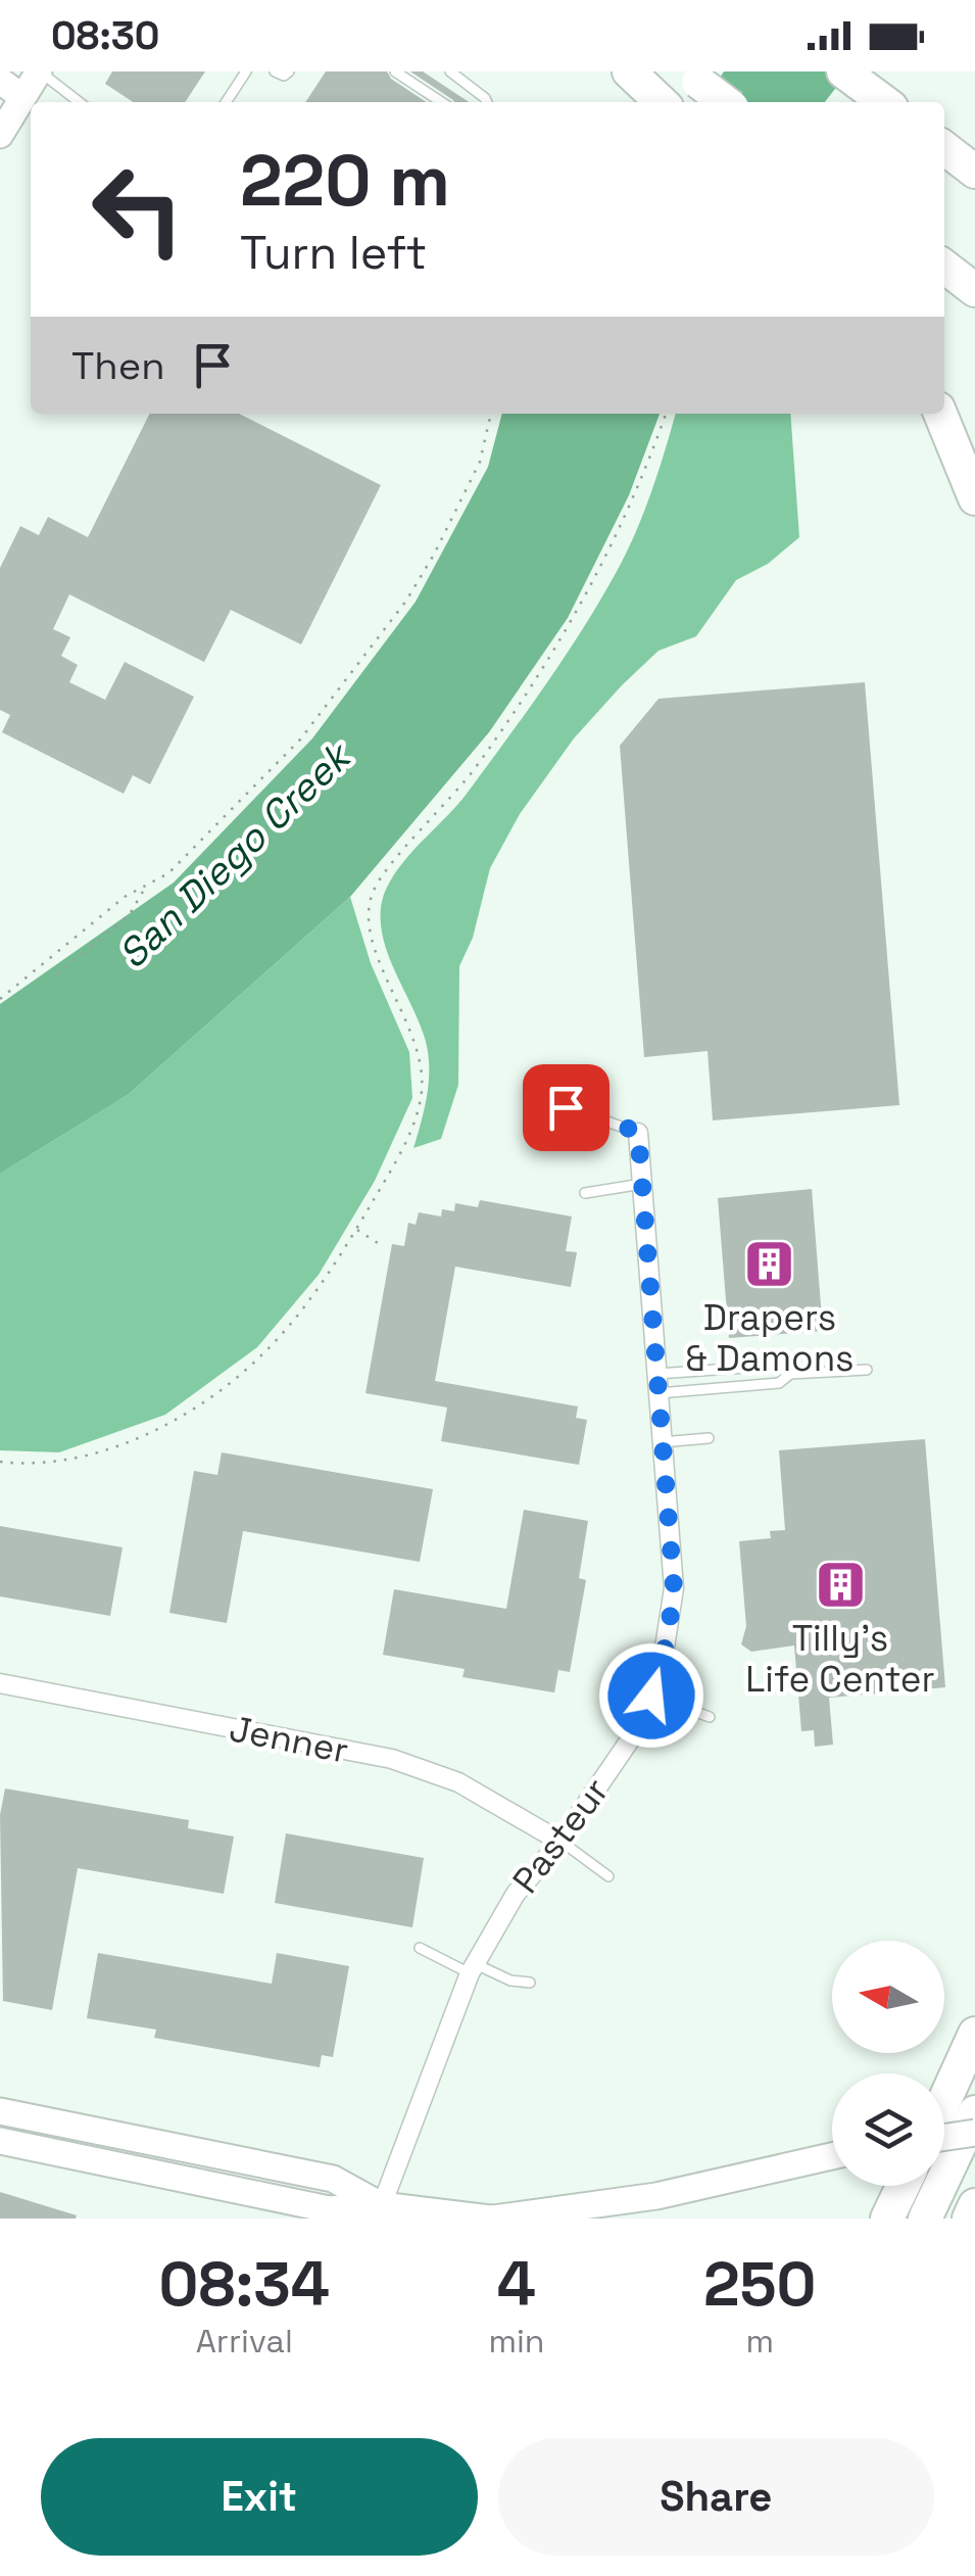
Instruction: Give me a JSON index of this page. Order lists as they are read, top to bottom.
{
  "streets": {
    "street": ["Jenner", "Pasteur"]
  },
  "crossings": [
    ["Jenner", "Pasteur"]
  ],
  "water": ["San Diego Creek"],
  "places": {
    "building": ["Drapers & Damons", "Tilly's Life Center"]
  },
  "north": "left",
  "page": {
    "status": "08:30",
    "turn": ["220 m", "Turn left"],
    "then": "Then",
    "eta": [
      "08:34",
      "Arrival",
      "4",
      "min",
      "250",
      "m"
    ],
    "buttons": ["Exit", "Share"]
  }
}
